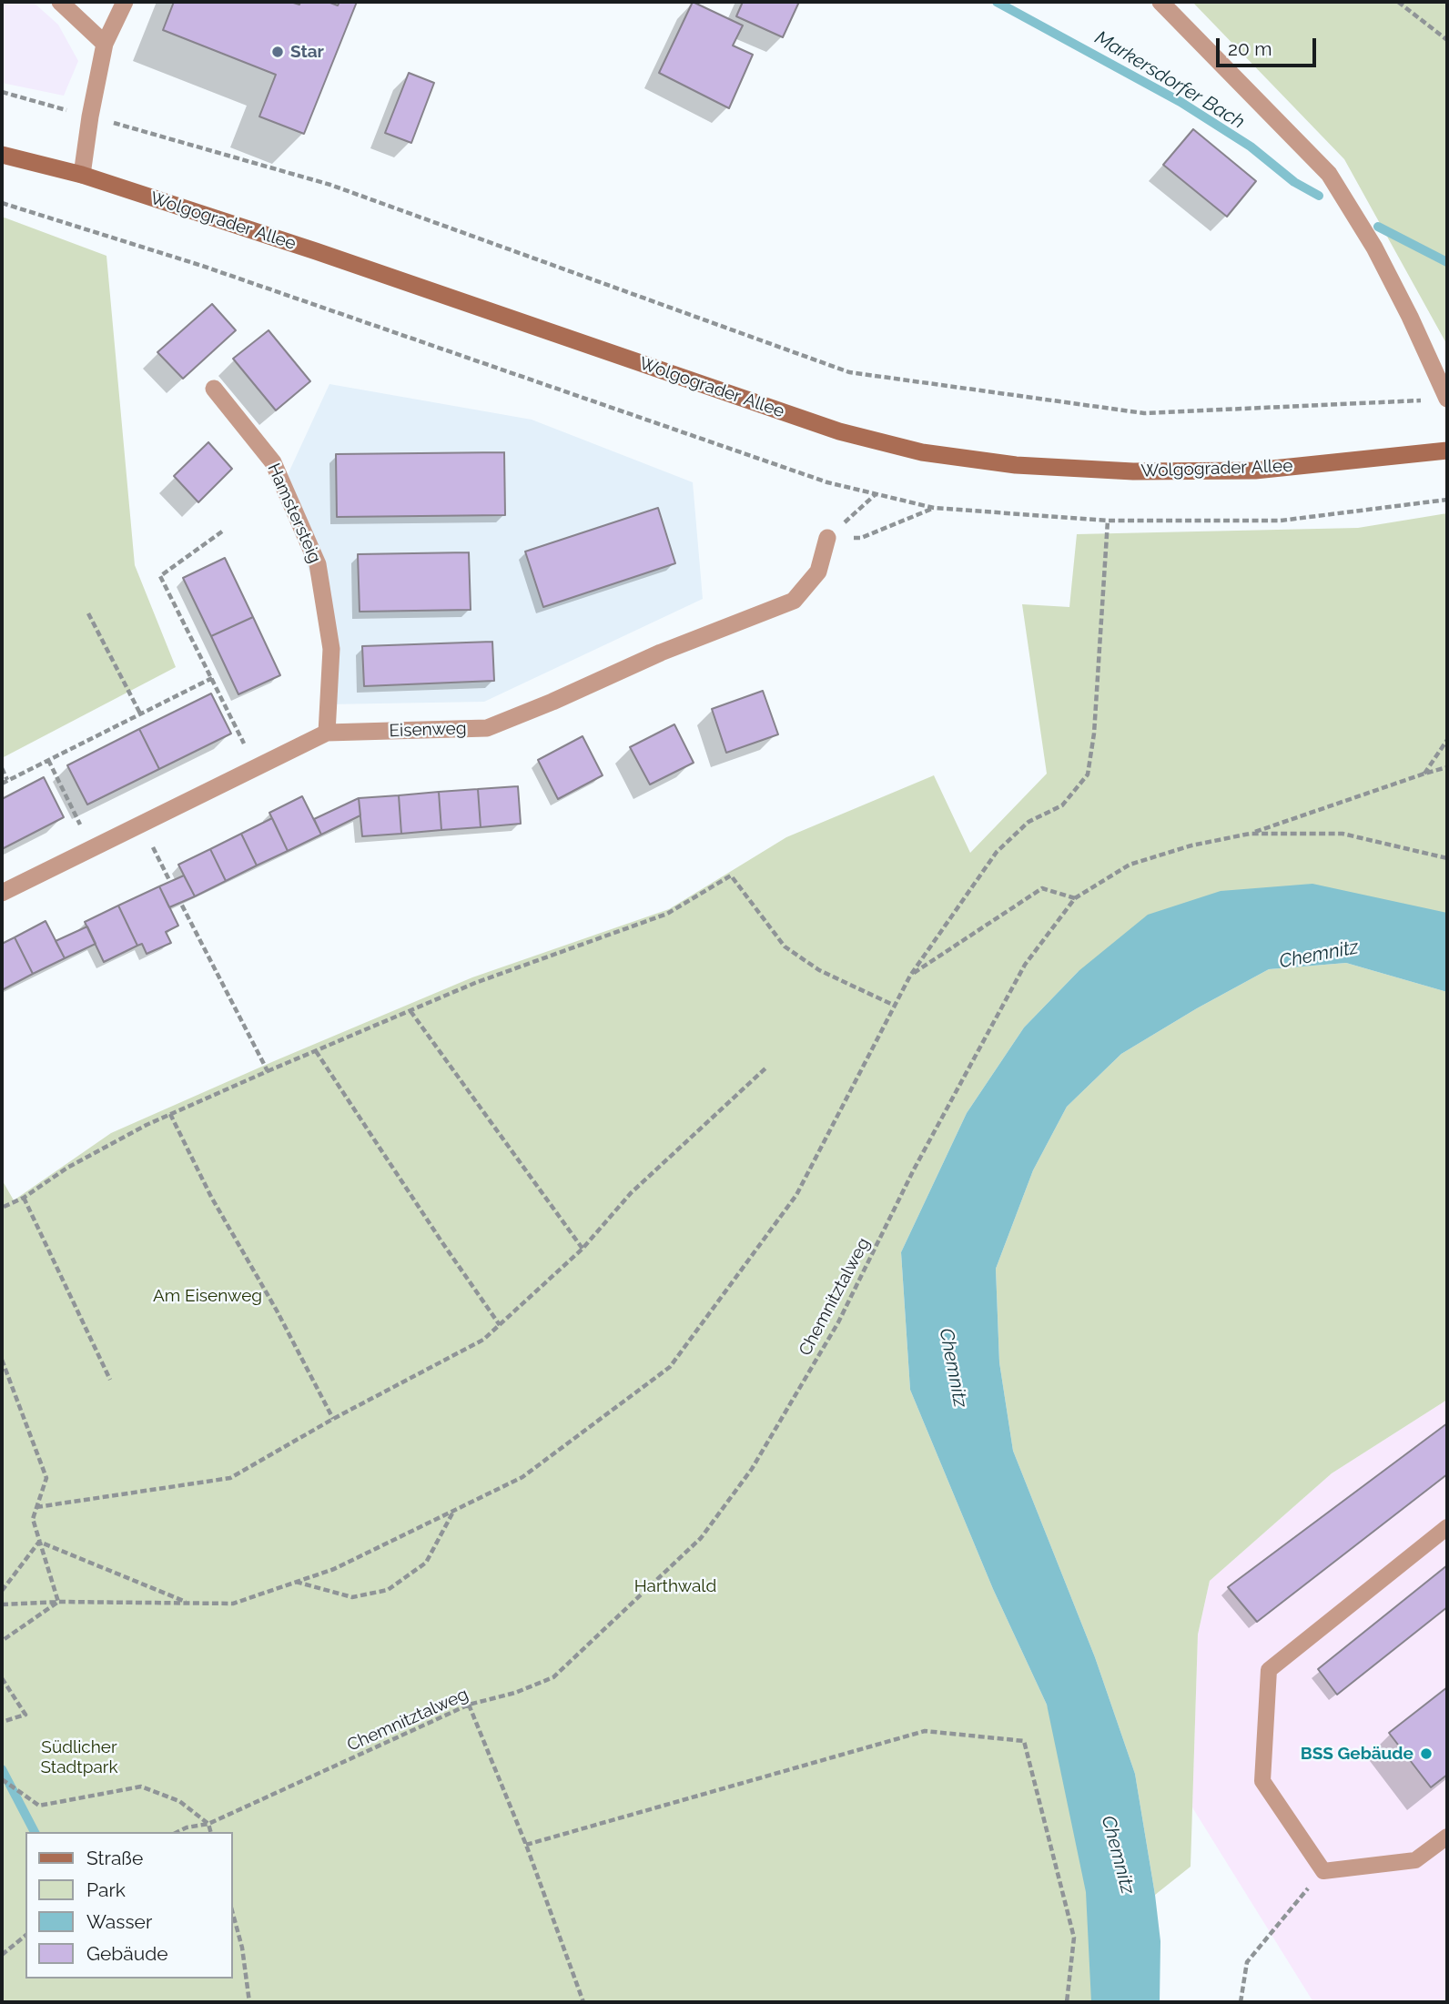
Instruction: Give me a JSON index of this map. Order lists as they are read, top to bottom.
{
  "streets": {
    "main road": ["Wolgograder Allee"],
    "street": ["Hamstersteig", "Eisenweg"],
    "path": ["Chemnitztalweg"]
  },
  "crossings": [
    ["Hamstersteig", "Eisenweg"]
  ],
  "water": ["Markersdorfer Bach", "Chemnitz"],
  "parks": ["Am Eisenweg", "Harthwald", "Südlicher Stadtpark"],
  "places": ["Star", "BSS Gebäude"],
  "legend": [
    "Straße",
    "Park",
    "Wasser",
    "Gebäude"
  ],
  "scale_bar": "20 m"
}
